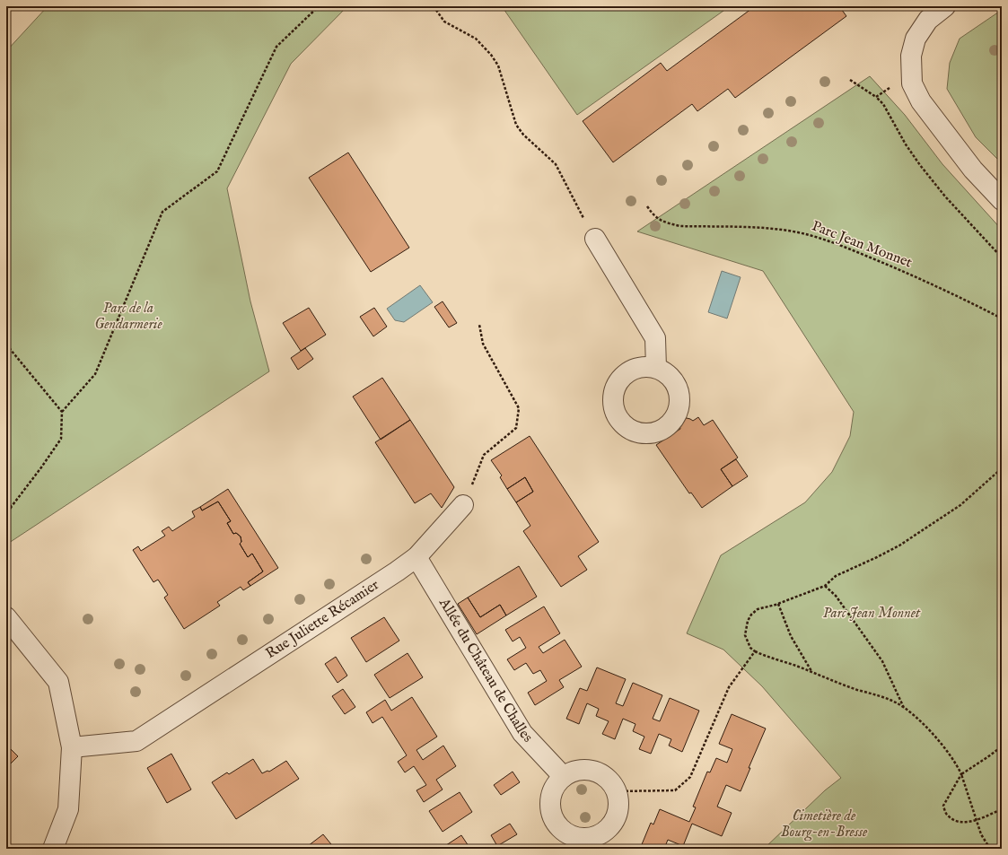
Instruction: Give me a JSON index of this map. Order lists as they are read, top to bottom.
{
  "streets": {
    "street": ["Rue Juliette Récamier", "Allée du Château de Challes"],
    "path": ["Parc Jean Monnet"]
  },
  "crossings": [
    ["Rue Juliette Récamier", "Allée du Château de Challes"]
  ],
  "parks": ["Parc de la Gendarmerie", "Parc Jean Monnet", "Cimetière de Bourg-en-Bresse"]
}
